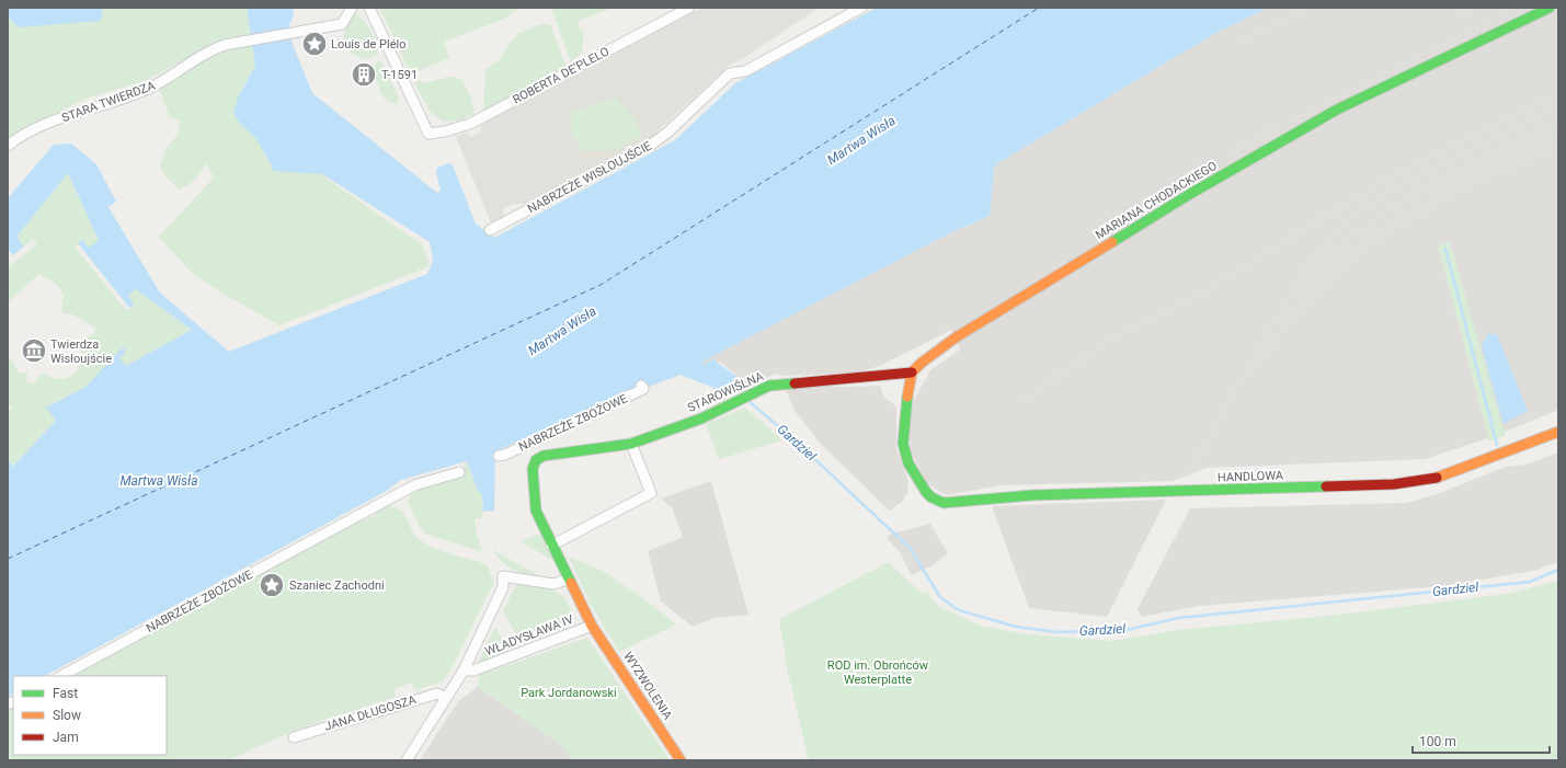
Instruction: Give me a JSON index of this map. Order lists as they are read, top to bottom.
{
  "streets": {
    "street": [
      "ROBERTA DE'PLELO",
      "STARA TWIERDZA",
      "NABRZEŻE WISŁOUJŚCIE",
      "MARIANA CHODACKIEGO",
      "STAROWIŚLNA",
      "NABRZEŻE ZBOŻOWE",
      "HANDLOWA",
      "WŁADYSŁAWA IV",
      "WYZWOLENIA",
      "JANA DŁUGOSZA"
    ]
  },
  "crossings": [
    ["MARIANA CHODACKIEGO", "STAROWIŚLNA"],
    ["MARIANA CHODACKIEGO", "HANDLOWA"],
    ["STAROWIŚLNA", "HANDLOWA"],
    ["STAROWIŚLNA", "WŁADYSŁAWA IV"],
    ["WŁADYSŁAWA IV", "WYZWOLENIA"],
    ["WŁADYSŁAWA IV", "JANA DŁUGOSZA"]
  ],
  "water": ["Martwa Wisła", "Gardziel"],
  "parks": ["ROD im. Obrońców Westerplatte", "Park Jordanowski"],
  "places": {
    "place": ["Louis de Plélo", "Szaniec Zachodni"],
    "building": ["T-1591"],
    "museum": ["Twierdza Wisłoujście"]
  },
  "legend": ["Fast", "Slow", "Jam"],
  "scale_bar": "100 m"
}
